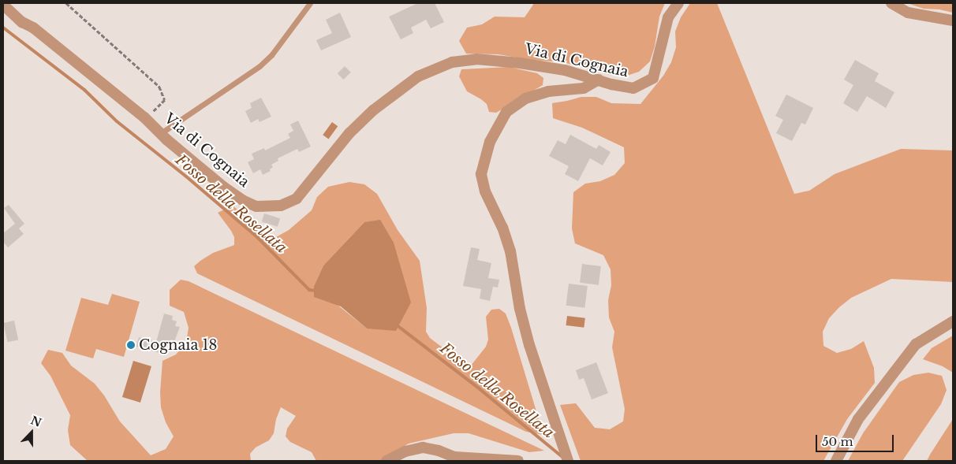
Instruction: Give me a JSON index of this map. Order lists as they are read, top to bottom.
{
  "streets": {
    "street": ["Via di Cognaia"]
  },
  "water": ["Fosso della Rosellata"],
  "places": ["Cognaia 18"],
  "scale_bar": "50 m",
  "north": "top"
}
